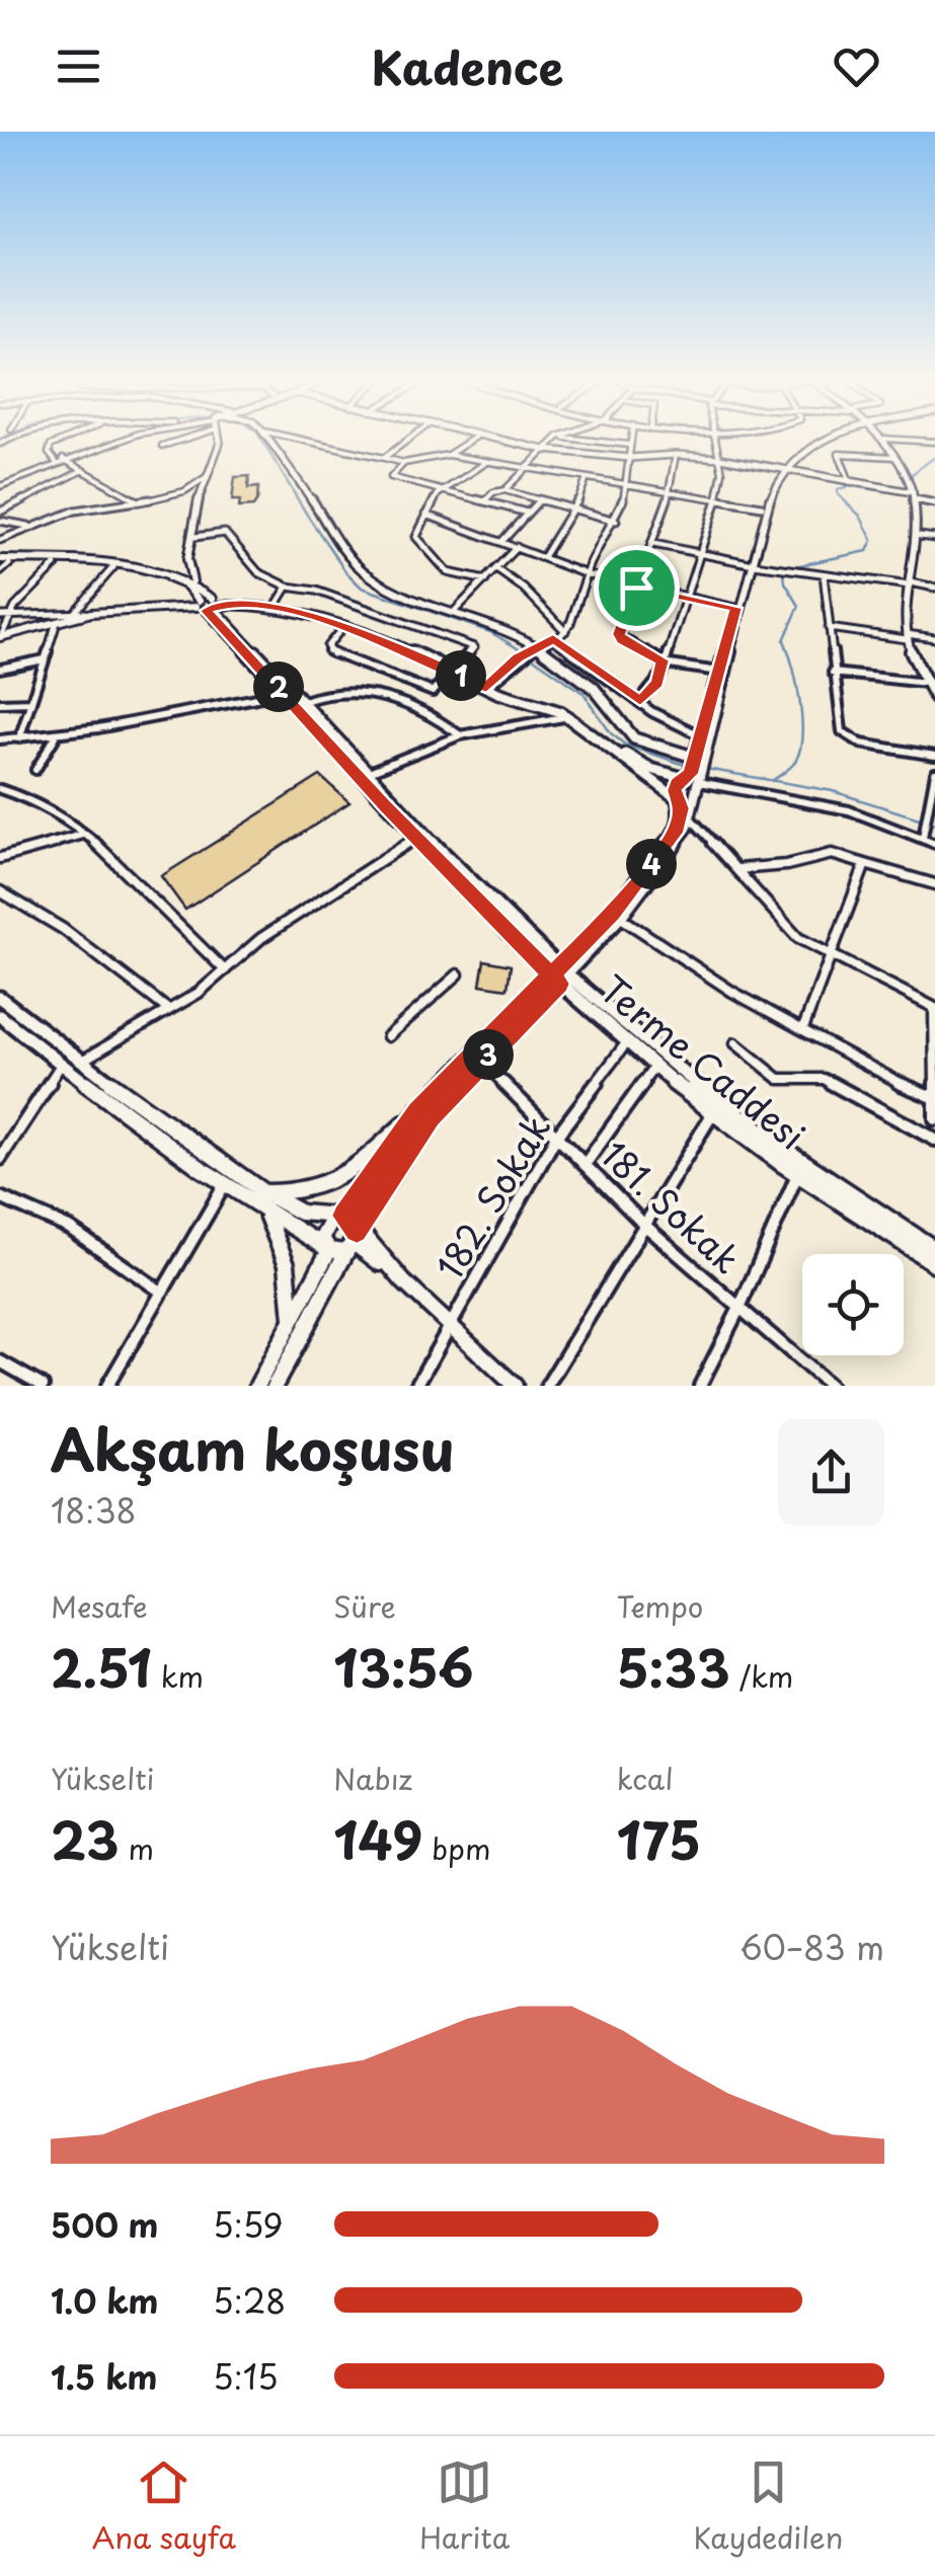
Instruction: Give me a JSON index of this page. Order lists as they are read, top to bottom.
{
  "streets": {
    "main road": ["Terme Caddesi"],
    "street": ["182. Sokak", "181. Sokak"]
  },
  "crossings": [
    ["Terme Caddesi", "182. Sokak"],
    ["182. Sokak", "181. Sokak"]
  ],
  "page": {
    "header": "Kadence",
    "pins": [
      "1",
      "2",
      "4",
      "3"
    ],
    "heading": ["Akşam koşusu", "18:38"],
    "stats": [
      ["Mesafe", "2.51 km"],
      ["Süre", "13:56"],
      ["Tempo", "5:33 /km"],
      ["Yükselti", "23 m"],
      ["Nabız", "149 bpm"],
      ["kcal", "175"]
    ],
    "chart": ["Yükselti", "60–83 m"],
    "list": [
      {
        "name": "500 m",
        "note": "5:59"
      },
      {
        "name": "1.0 km",
        "note": "5:28"
      },
      {
        "name": "1.5 km",
        "note": "5:15"
      }
    ],
    "tabs": ["Ana sayfa", "Harita", "Kaydedilen"]
  }
}
